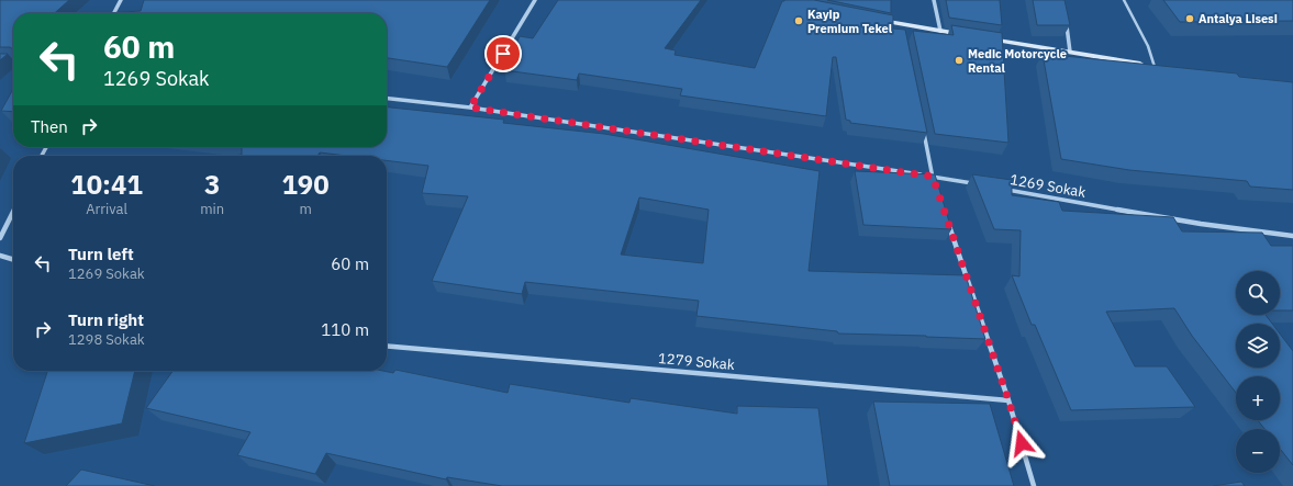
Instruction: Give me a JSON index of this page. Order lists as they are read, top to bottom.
{
  "streets": {
    "street": ["1269 Sokak", "1279 Sokak"]
  },
  "places": ["Antalya Lisesi", "Kayip Premium Tekel", "Medic Motorcycle Rental"],
  "page": {
    "turn": ["60 m", "1269 Sokak"],
    "then": "Then",
    "eta": [
      "10:41",
      "Arrival",
      "3",
      "min",
      "190",
      "m"
    ],
    "list": [
      {
        "name": "Turn left",
        "note": "1269 Sokak",
        "value": "60 m"
      },
      {
        "name": "Turn right",
        "note": "1298 Sokak",
        "value": "110 m"
      }
    ],
    "map_buttons": ["+", "−"]
  }
}
